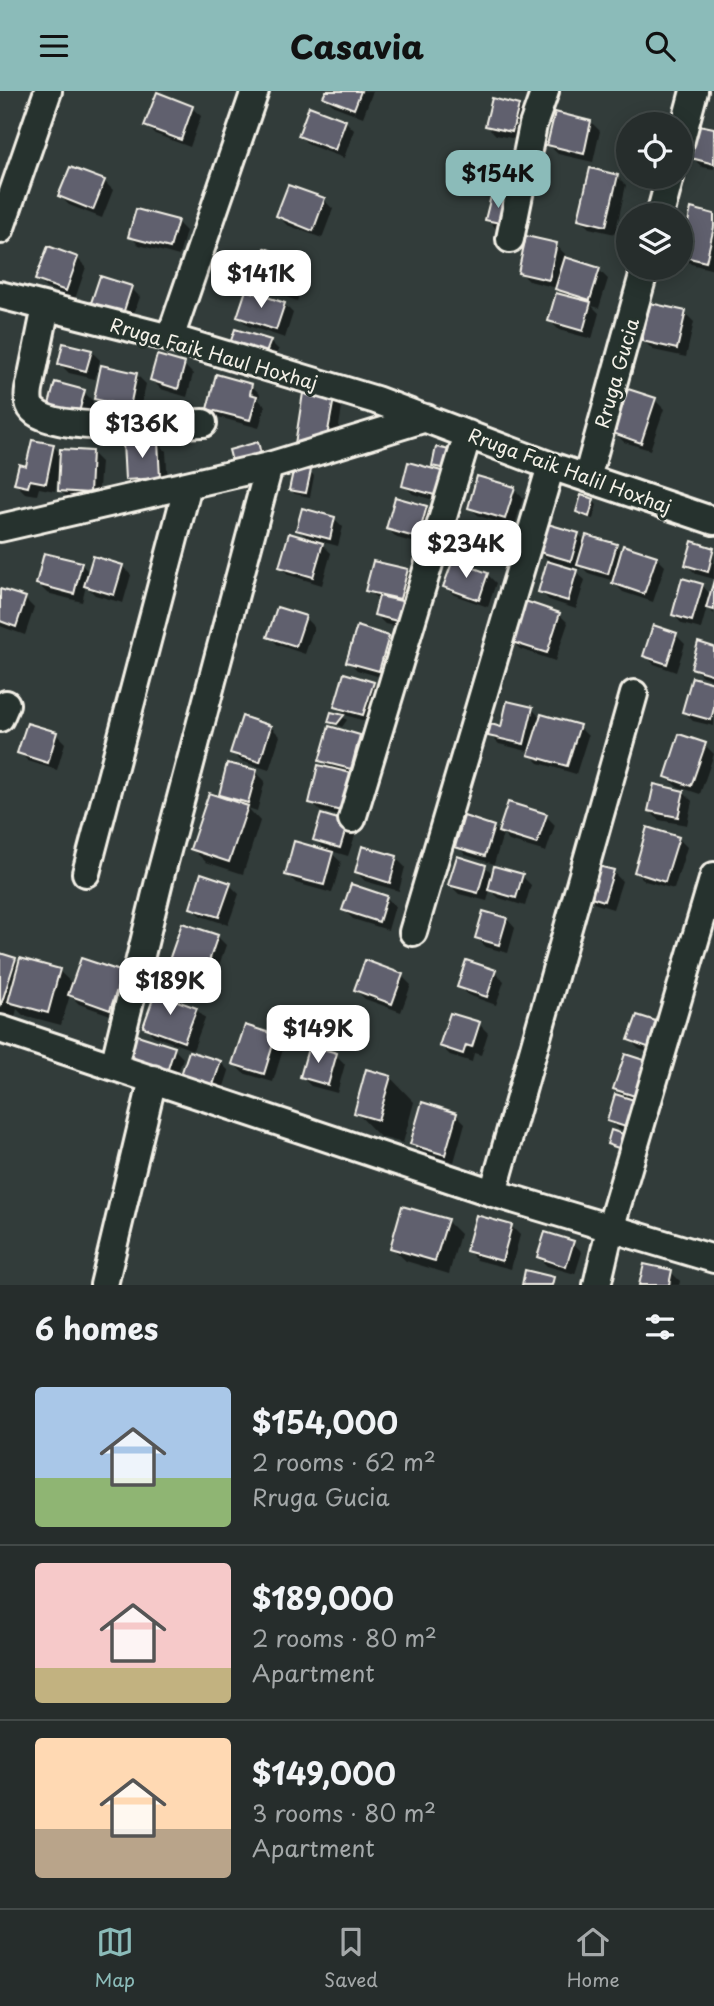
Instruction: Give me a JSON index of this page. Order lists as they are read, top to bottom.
{
  "streets": {
    "street": ["Rruga Faik Haul Hoxhaj", "Rruga Gucia", "Rruga Faik Halil Hoxhaj"]
  },
  "crossings": [
    ["Rruga Faik Haul Hoxhaj", "Rruga Faik Halil Hoxhaj"],
    ["Rruga Gucia", "Rruga Faik Halil Hoxhaj"]
  ],
  "page": {
    "header": "Casavia",
    "price": [
      "$154K",
      "$141K",
      "$136K",
      "$234K",
      "$189K",
      "$149K"
    ],
    "heading": "6 homes",
    "list": [
      {
        "name": "$154,000",
        "note": "2 rooms · 62 m² · Rruga Gucia"
      },
      {
        "name": "$189,000",
        "note": "2 rooms · 80 m² · Apartment"
      },
      {
        "name": "$149,000",
        "note": "3 rooms · 80 m² · Apartment"
      }
    ],
    "tabs": ["Map", "Saved", "Home"]
  }
}
